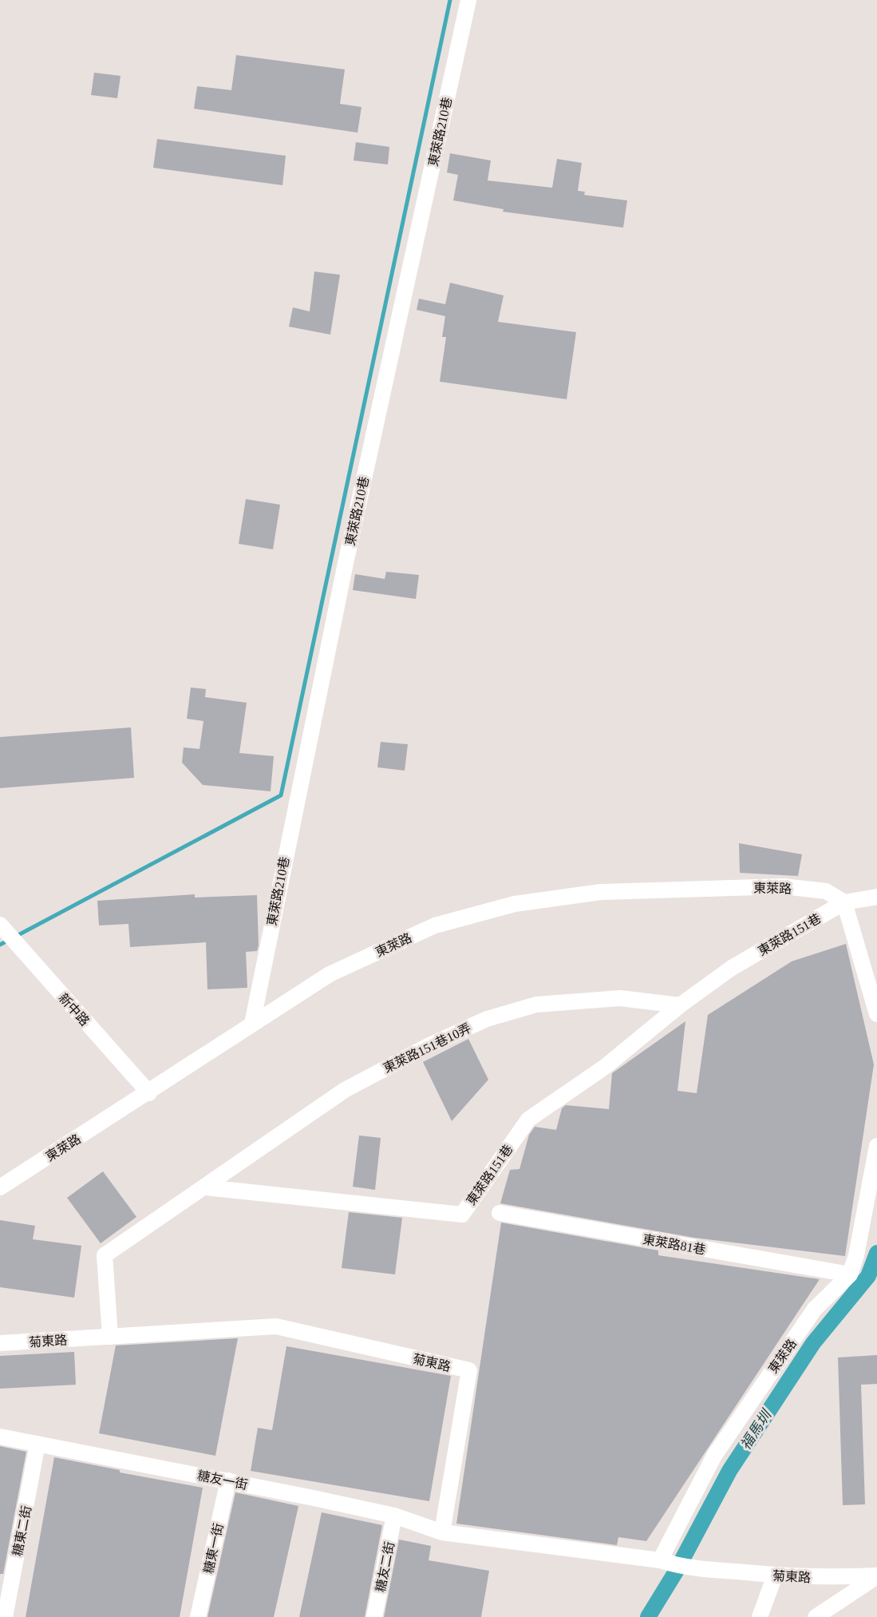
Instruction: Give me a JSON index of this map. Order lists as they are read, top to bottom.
{
  "streets": {
    "street": [
      "東萊路210巷",
      "東萊路",
      "東萊路151巷",
      "新中路",
      "東萊路151巷10弄",
      "東萊路81巷",
      "菊東路",
      "糖友一街",
      "糖東二街",
      "糖東一街",
      "糖友二街"
    ]
  },
  "crossings": [
    ["東萊路210巷", "東萊路"],
    ["東萊路", "東萊路151巷"],
    ["東萊路", "新中路"],
    ["東萊路", "東萊路81巷"],
    ["東萊路", "菊東路"],
    ["東萊路151巷", "東萊路151巷10弄"],
    ["菊東路", "糖友一街"],
    ["糖友一街", "糖東二街"],
    ["糖友一街", "糖東一街"],
    ["糖友一街", "糖友二街"]
  ],
  "water": ["福馬圳"]
}
